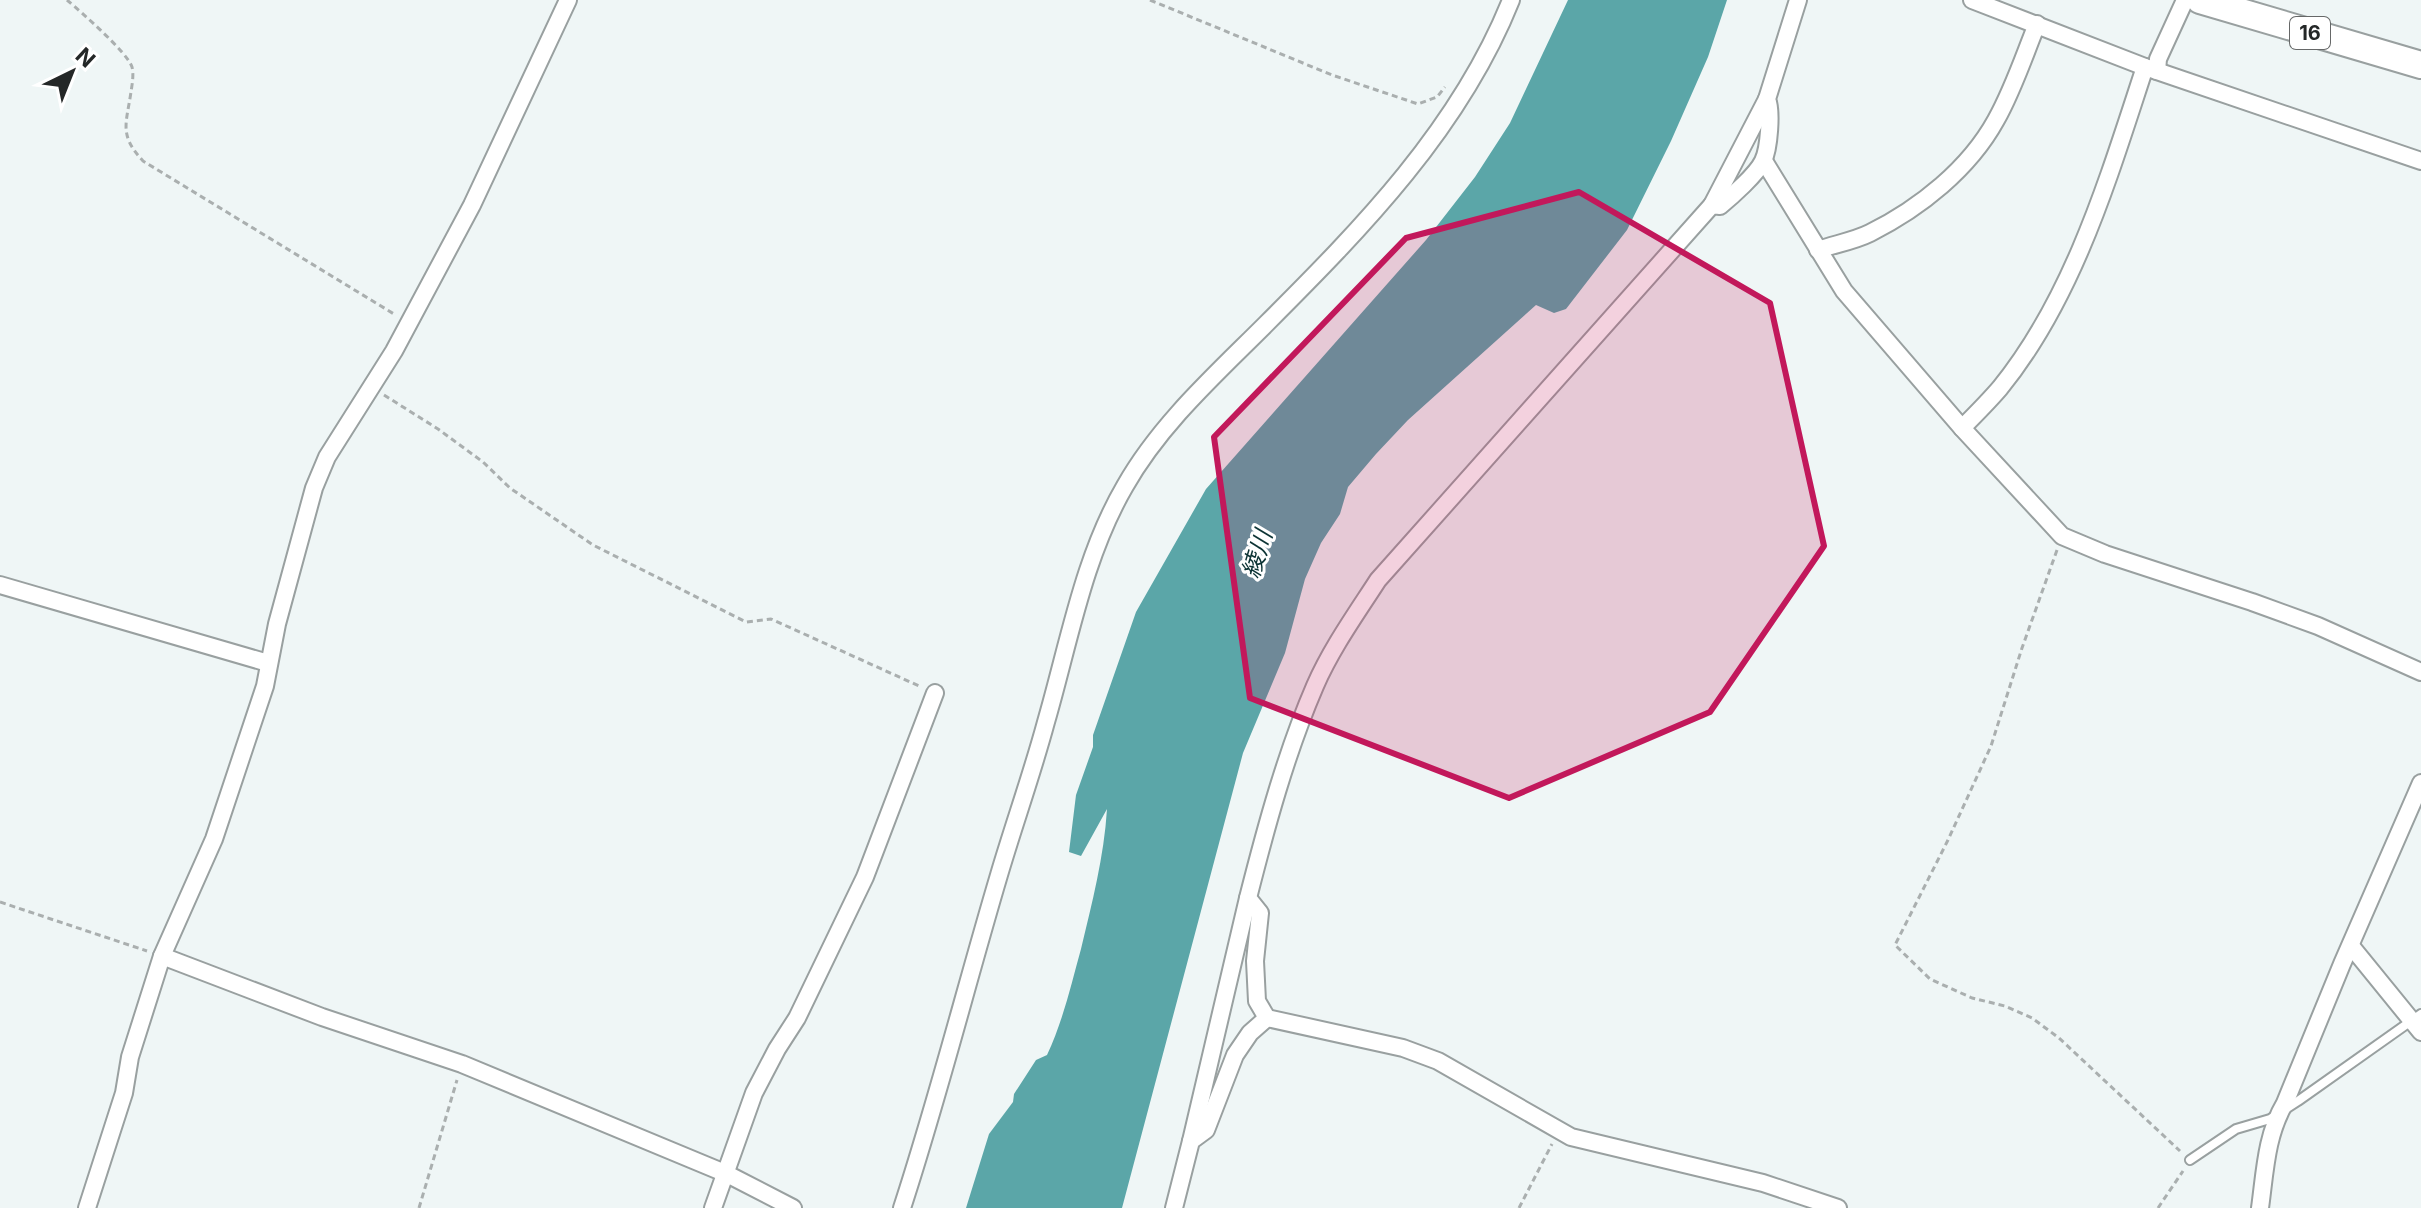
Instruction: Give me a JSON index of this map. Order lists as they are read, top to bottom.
{
  "streets": {
    "main road": ["16"]
  },
  "water": ["綾川"],
  "north": "top right"
}
